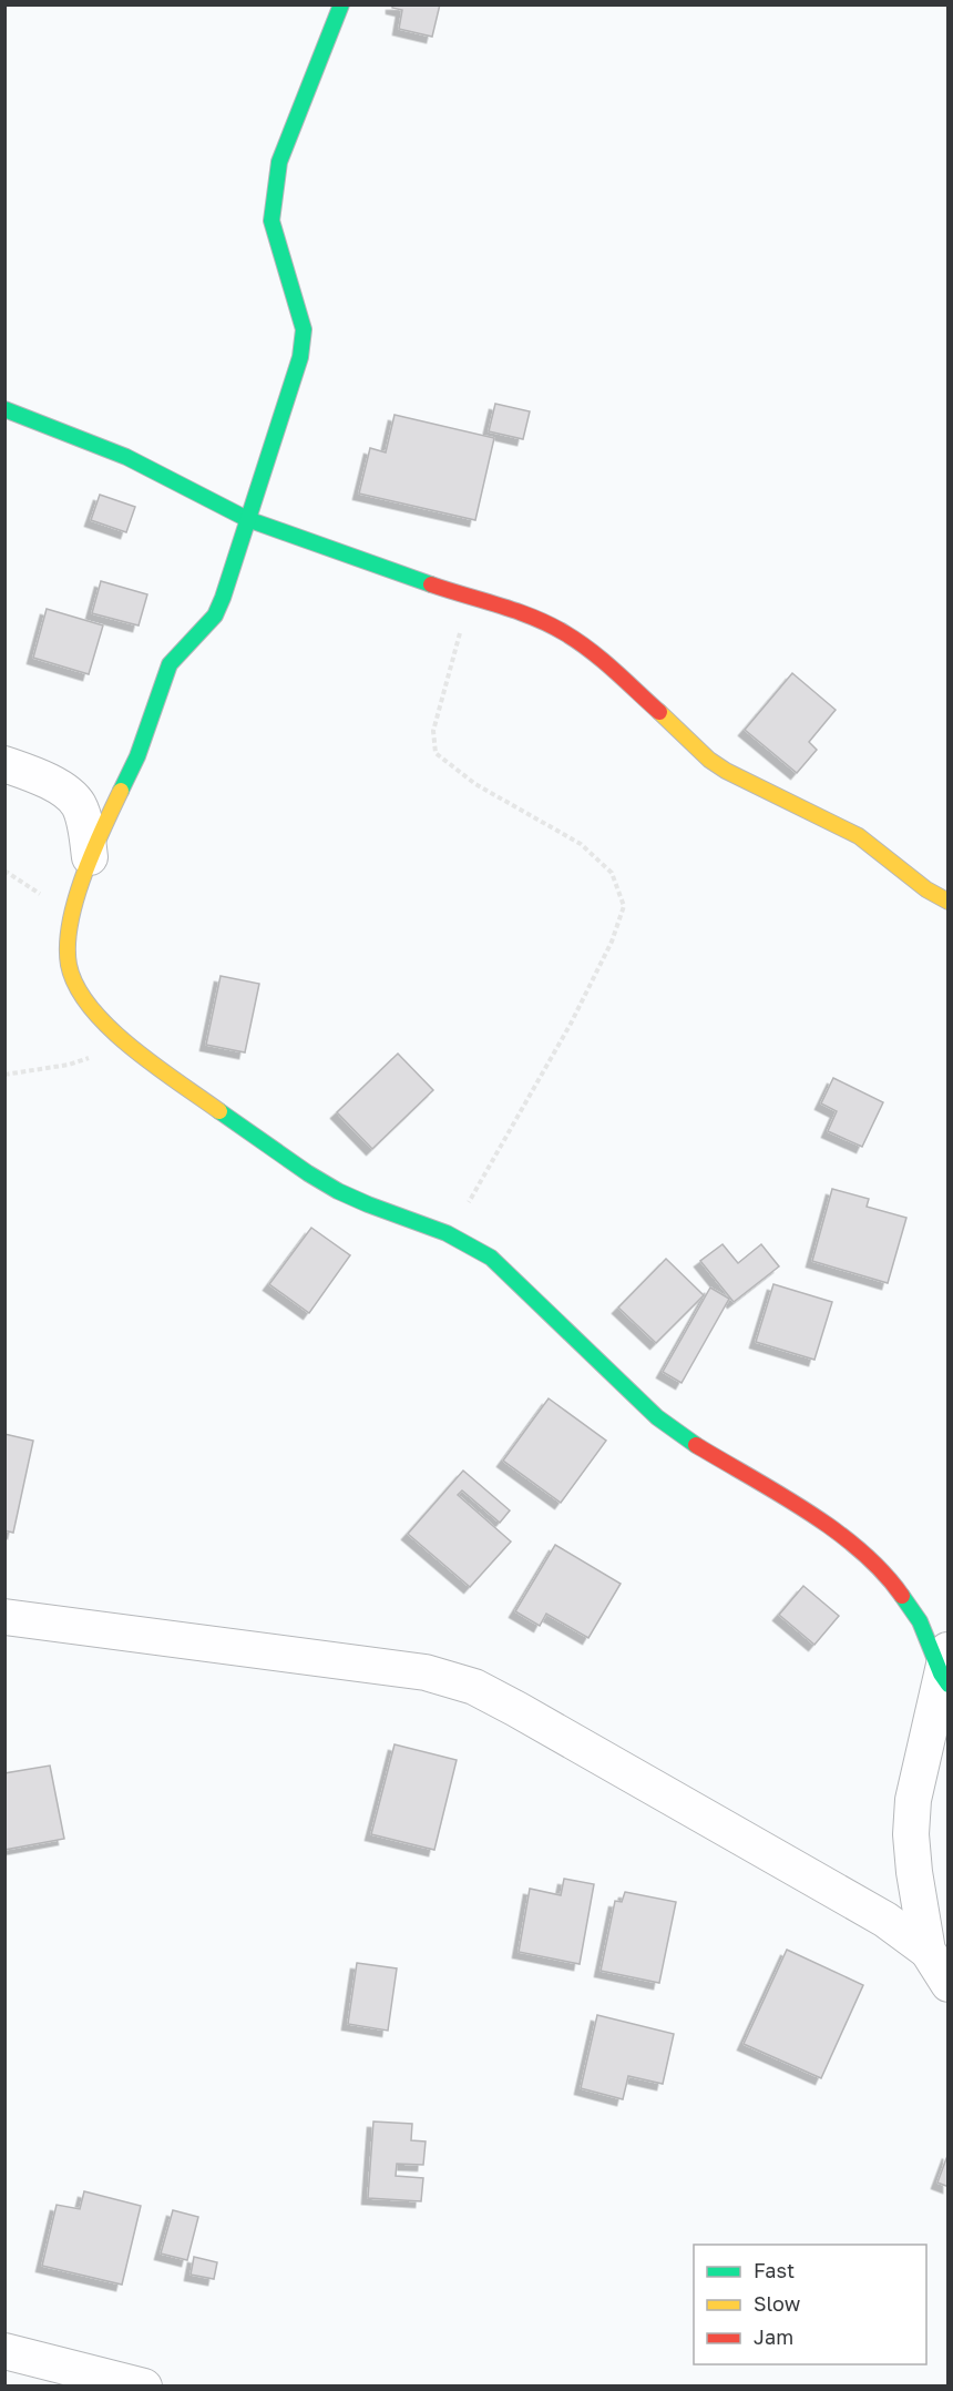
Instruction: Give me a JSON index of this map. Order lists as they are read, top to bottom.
{
  "legend": ["Fast", "Slow", "Jam"]
}
